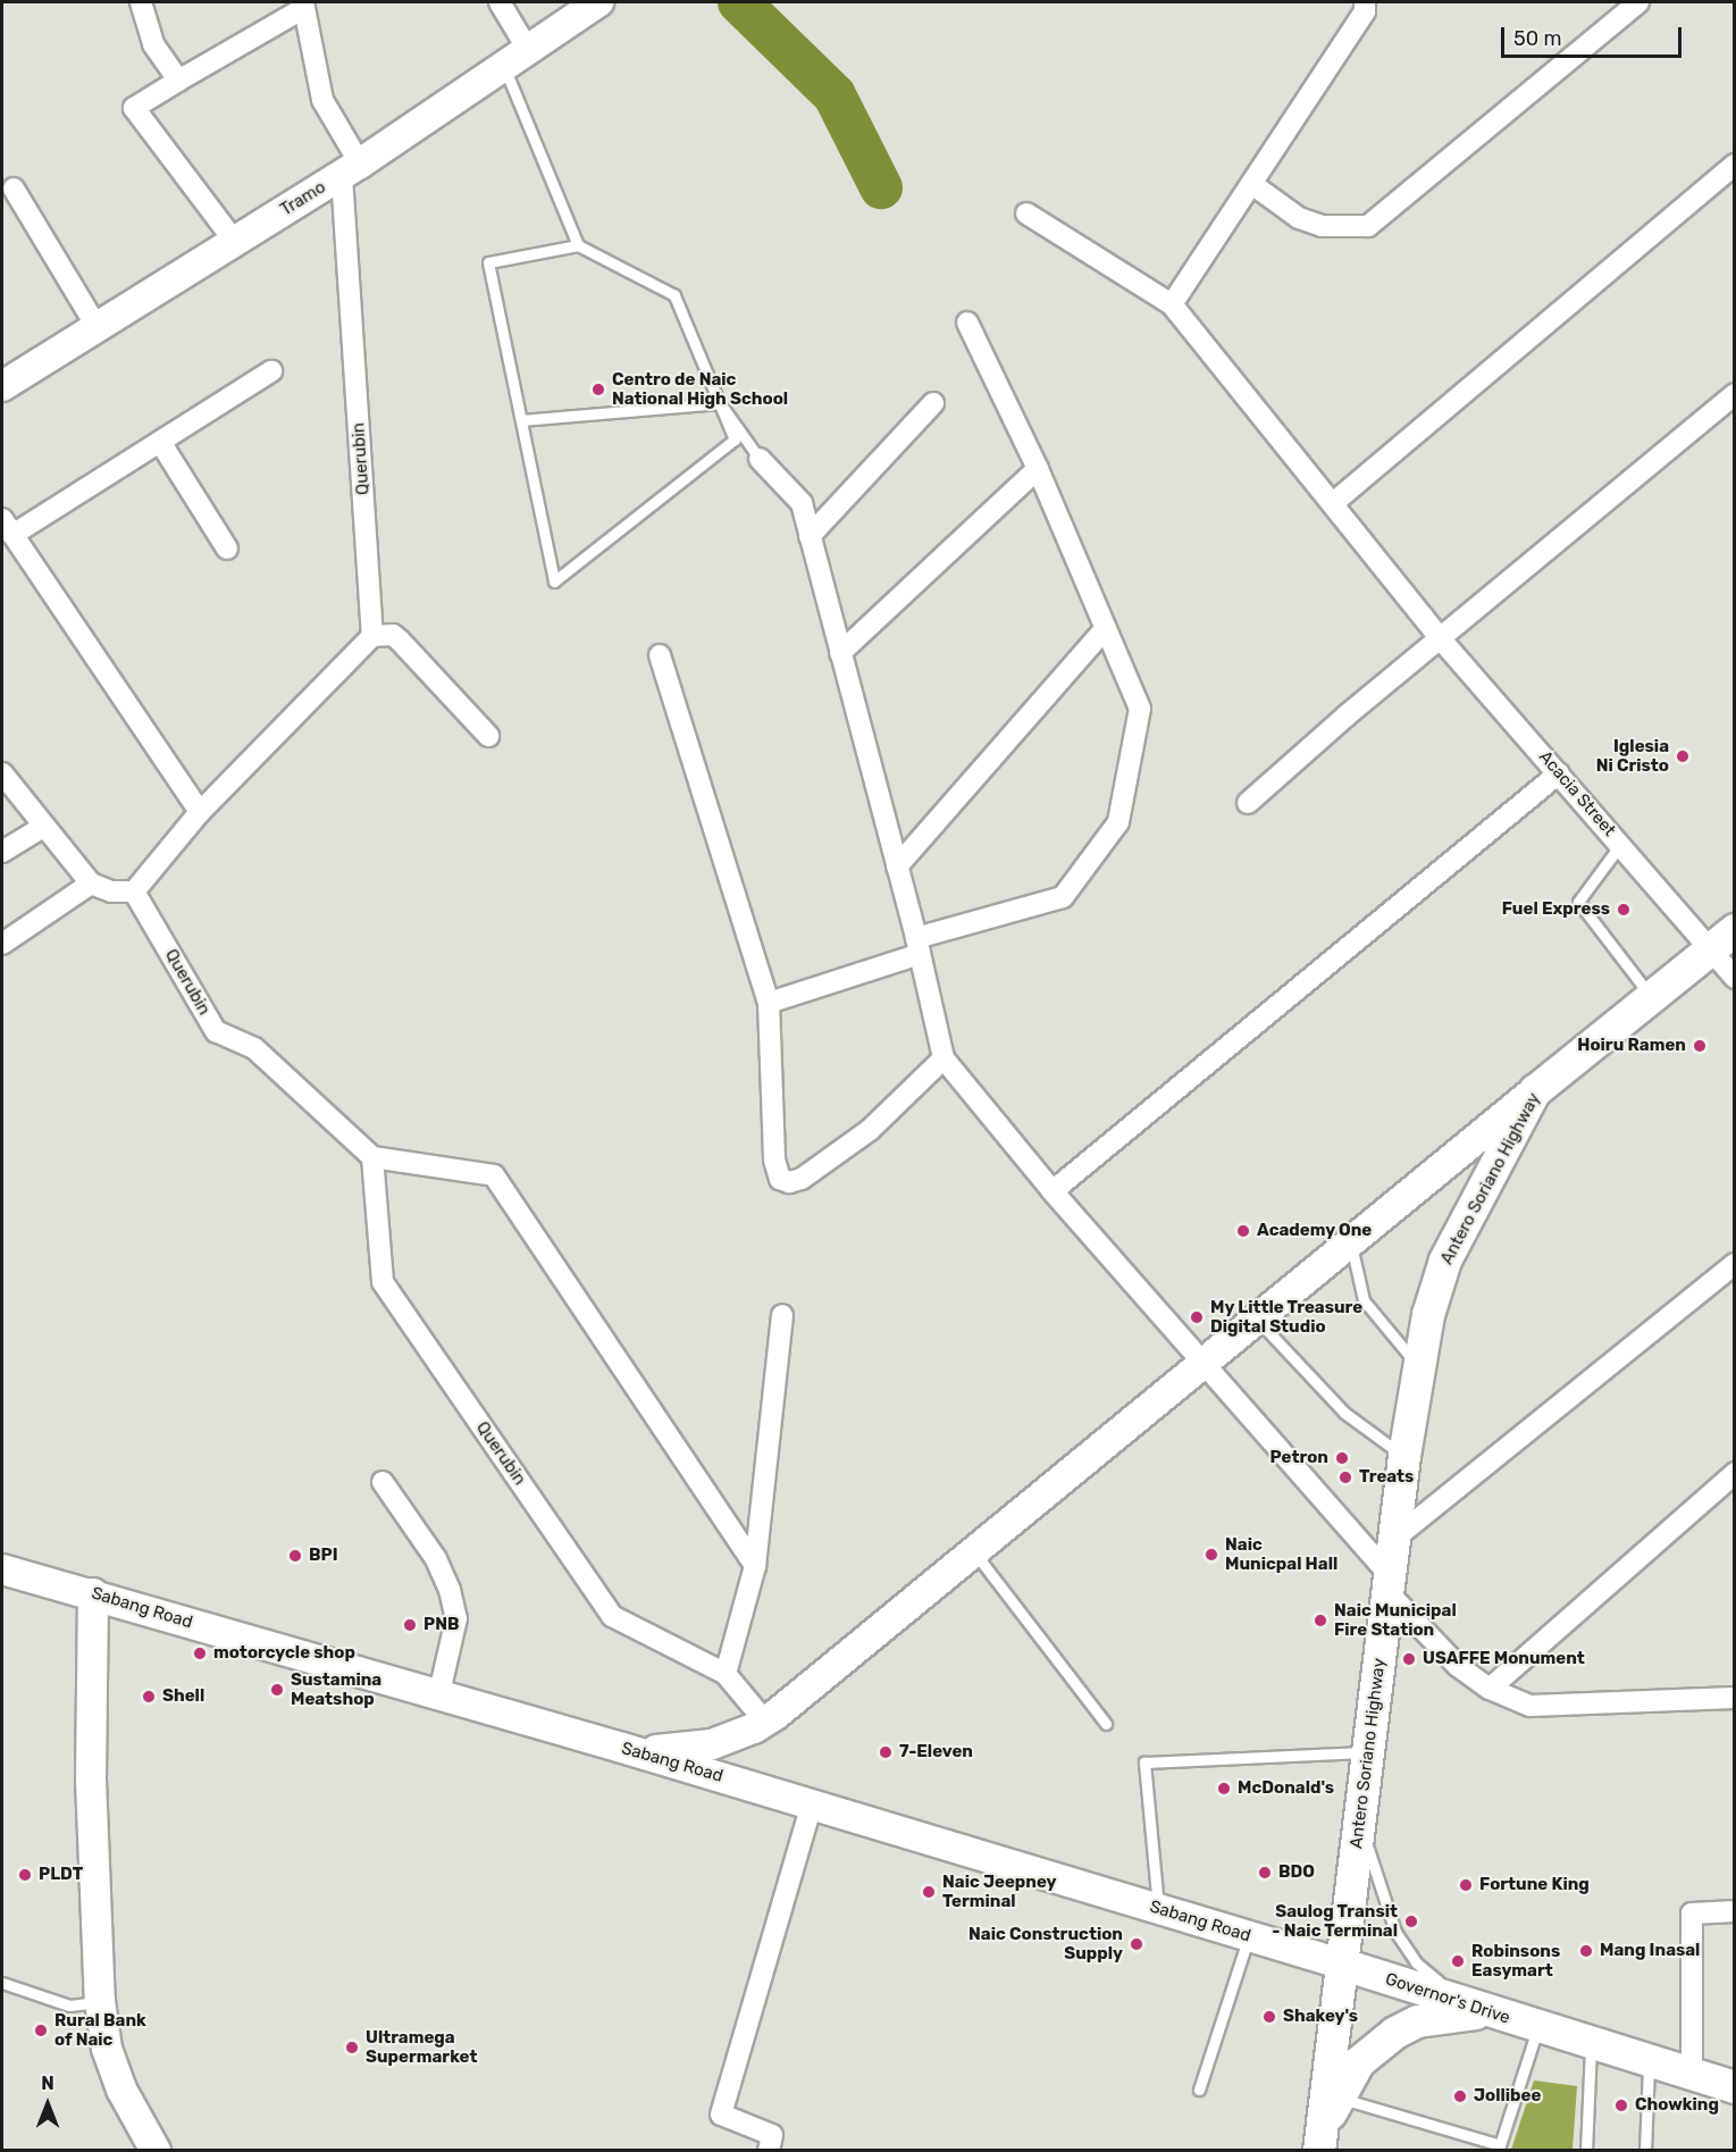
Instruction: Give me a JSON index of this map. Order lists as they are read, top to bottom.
{
  "streets": {
    "main road": [
      "Tramo",
      "Antero Soriano Highway",
      "Sabang Road",
      "Governor's Drive"
    ],
    "street": ["Querubin", "Acacia Street"]
  },
  "crossings": [
    ["Tramo", "Querubin"],
    ["Acacia Street", "Antero Soriano Highway"],
    ["Antero Soriano Highway", "Sabang Road"],
    ["Antero Soriano Highway", "Governor's Drive"],
    ["Sabang Road", "Governor's Drive"]
  ],
  "places": [
    "Centro de Naic National High School",
    "Iglesia Ni Cristo",
    "Fuel Express",
    "Hoiru Ramen",
    "Academy One",
    "My Little Treasure Digital Studio",
    "Petron",
    "Treats",
    "Naic Municpal Hall",
    "BPI",
    "Naic Municipal Fire Station",
    "PNB",
    "motorcycle shop",
    "USAFFE Monument",
    "Sustamina Meatshop",
    "Shell",
    "7-Eleven",
    "McDonald's",
    "BDO",
    "PLDT",
    "Fortune King",
    "Naic Jeepney Terminal",
    "Saulog Transit - Naic Terminal",
    "Naic Construction Supply",
    "Mang Inasal",
    "Robinsons Easymart",
    "Shakey's",
    "Rural Bank of Naic",
    "Ultramega Supermarket",
    "Jollibee",
    "Chowking"
  ],
  "scale_bar": "50 m",
  "north": "top"
}
